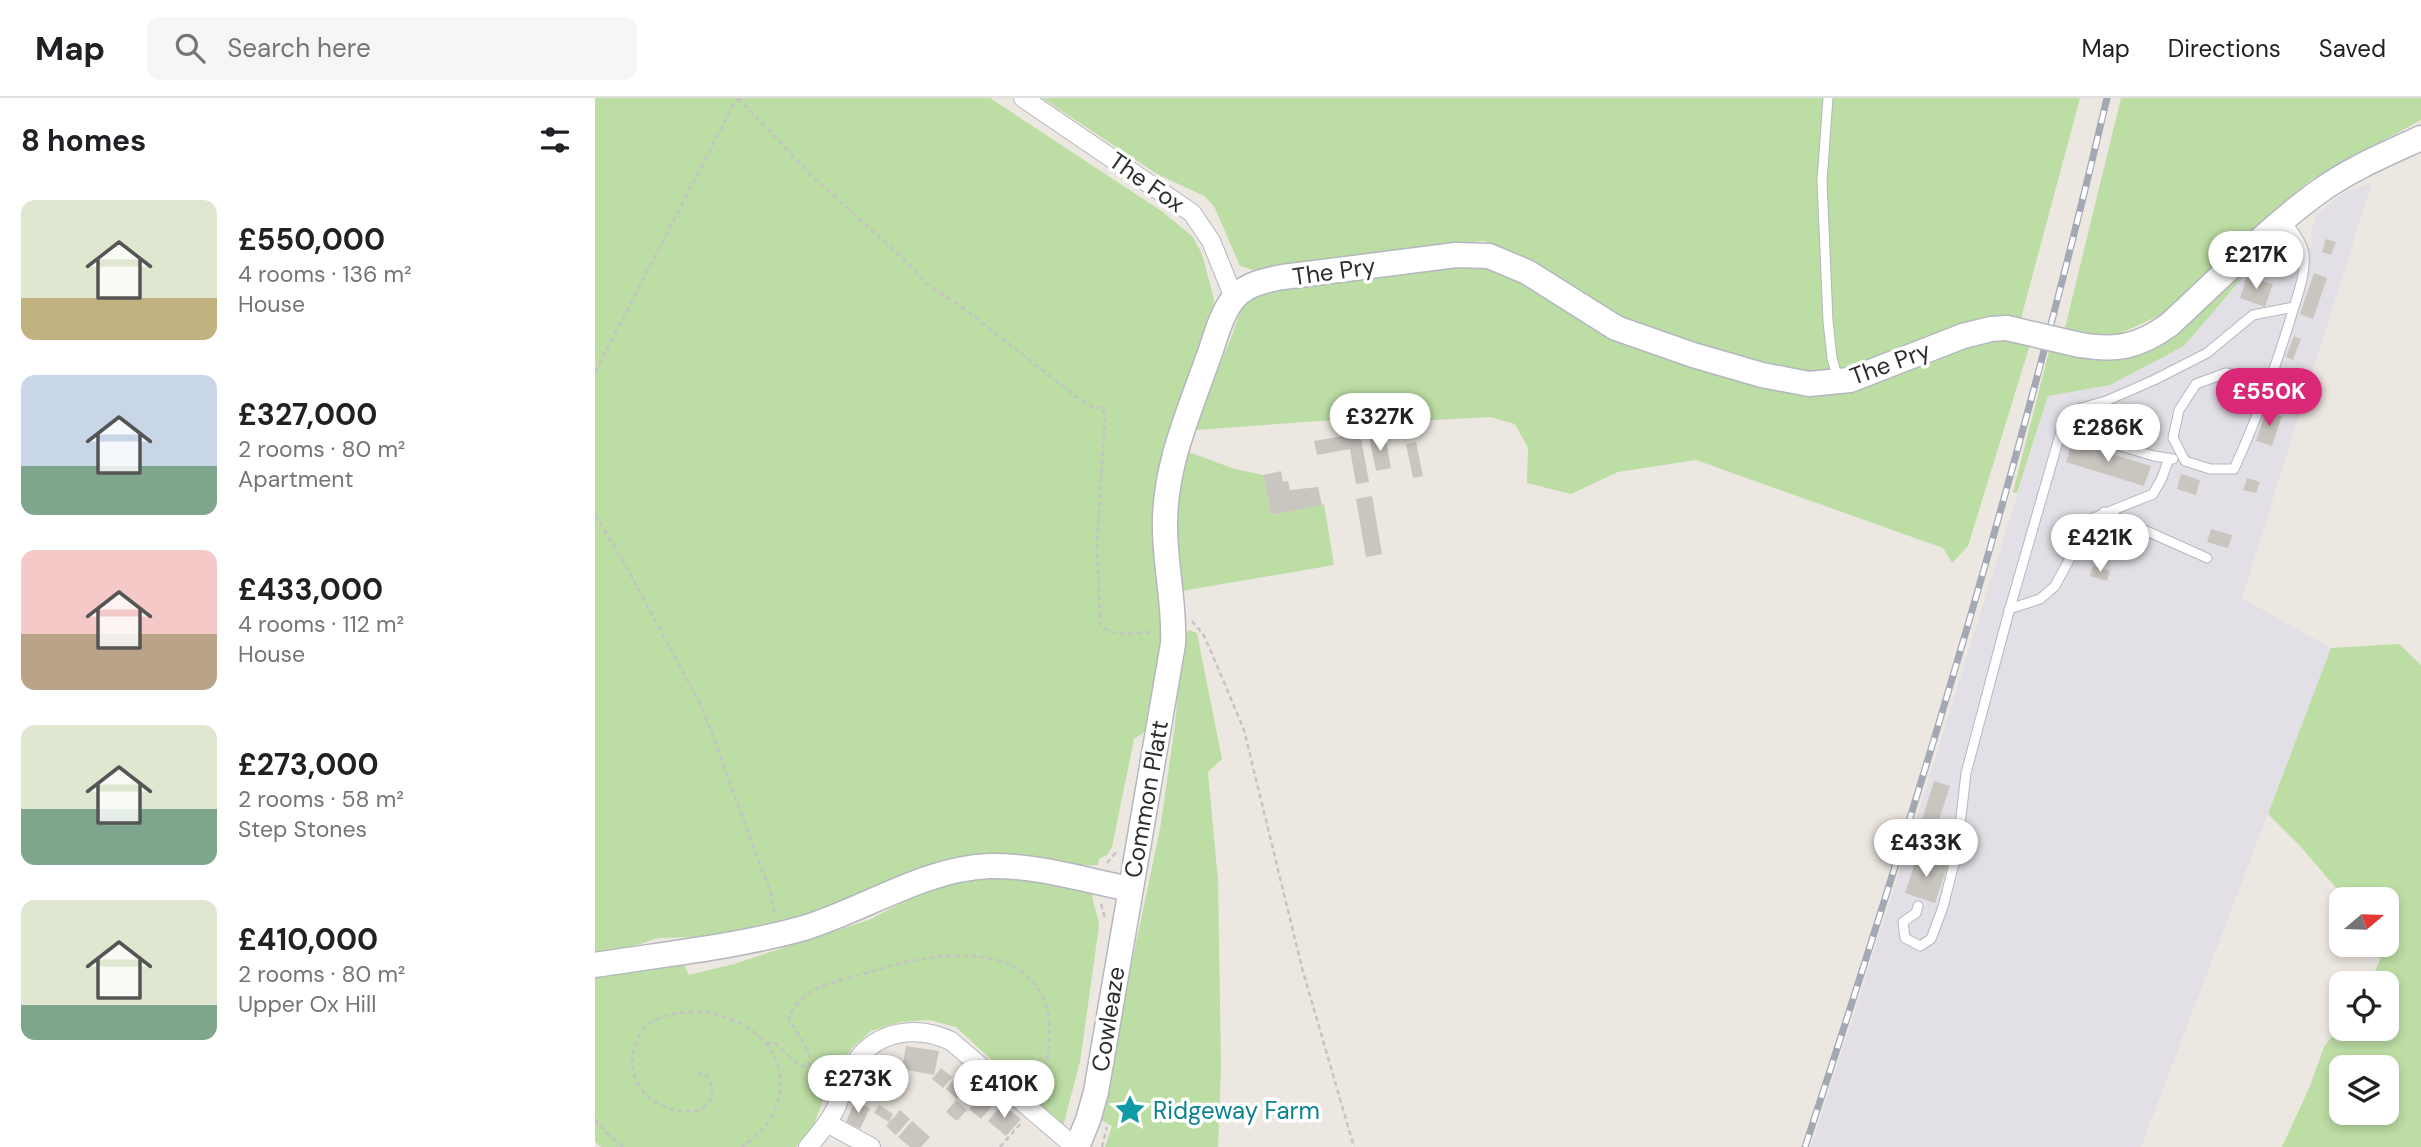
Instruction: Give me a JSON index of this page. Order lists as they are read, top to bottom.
{
  "streets": {
    "main road": ["The Pry", "Common Platt", "Cowleaze"],
    "street": ["The Fox"]
  },
  "crossings": [
    ["The Fox", "The Pry"],
    ["The Fox", "Common Platt"],
    ["The Pry", "Common Platt"],
    ["Common Platt", "Cowleaze"]
  ],
  "places": {
    "place": ["Ridgeway Farm"]
  },
  "north": "right",
  "page": {
    "header": "Map",
    "search": "Search here",
    "nav": ["Map", "Directions", "Saved"],
    "heading": "8 homes",
    "list": [
      {
        "name": "£550,000",
        "note": "4 rooms · 136 m² · House"
      },
      {
        "name": "£327,000",
        "note": "2 rooms · 80 m² · Apartment"
      },
      {
        "name": "£433,000",
        "note": "4 rooms · 112 m² · House"
      },
      {
        "name": "£273,000",
        "note": "2 rooms · 58 m² · Step Stones"
      },
      {
        "name": "£410,000",
        "note": "2 rooms · 80 m² · Upper Ox Hill"
      }
    ],
    "price": [
      "£217K",
      "£550K",
      "£327K",
      "£286K",
      "£421K",
      "£433K",
      "£273K",
      "£410K"
    ]
  }
}
